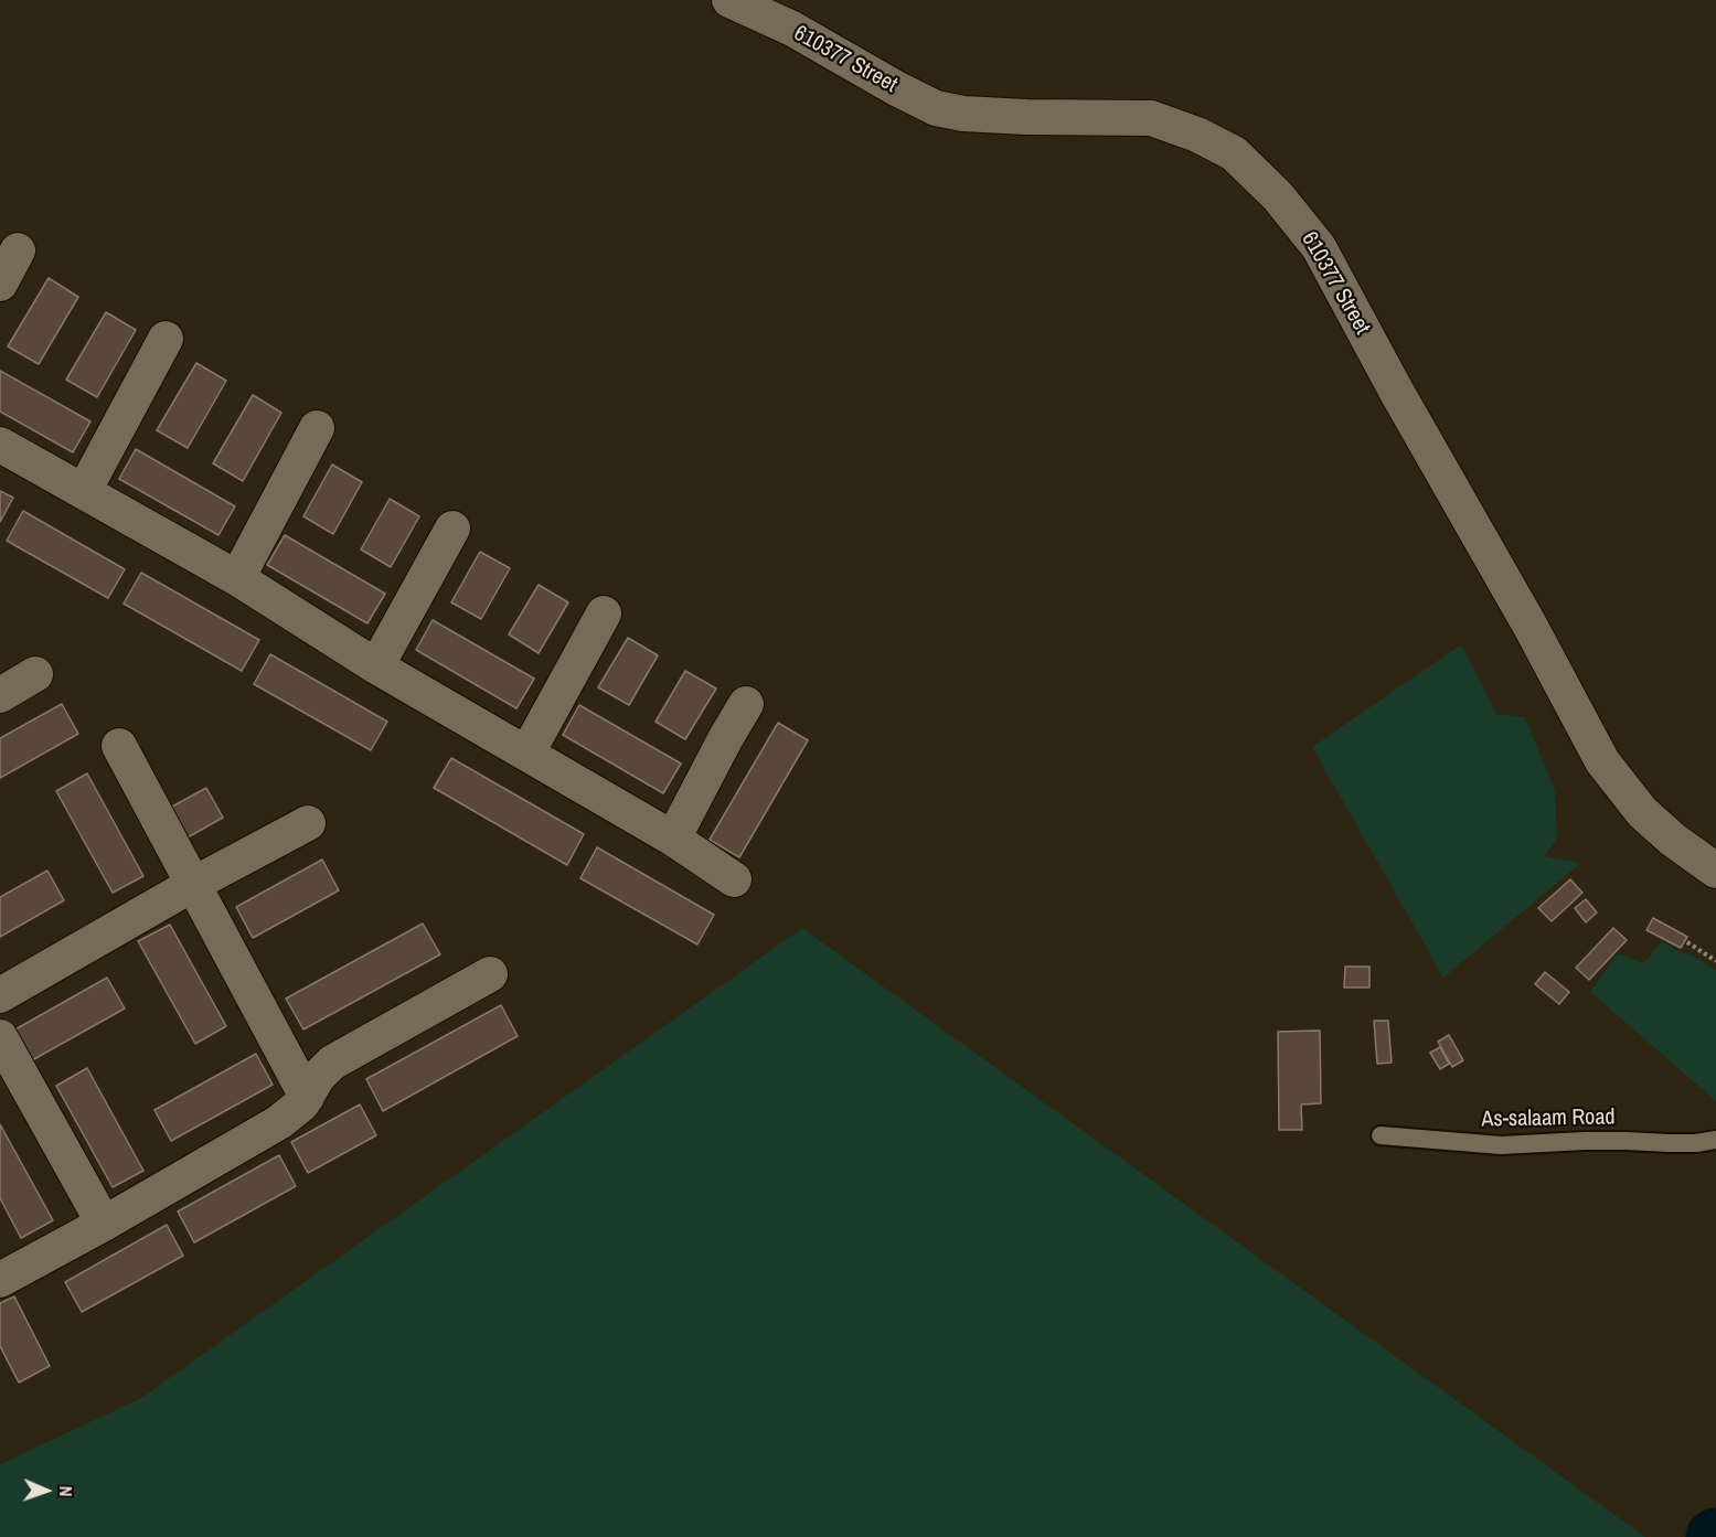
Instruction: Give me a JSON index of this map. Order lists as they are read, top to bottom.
{
  "streets": {
    "street": ["610377 Street"],
    "lane": ["As-salaam Road"]
  },
  "north": "right"
}
